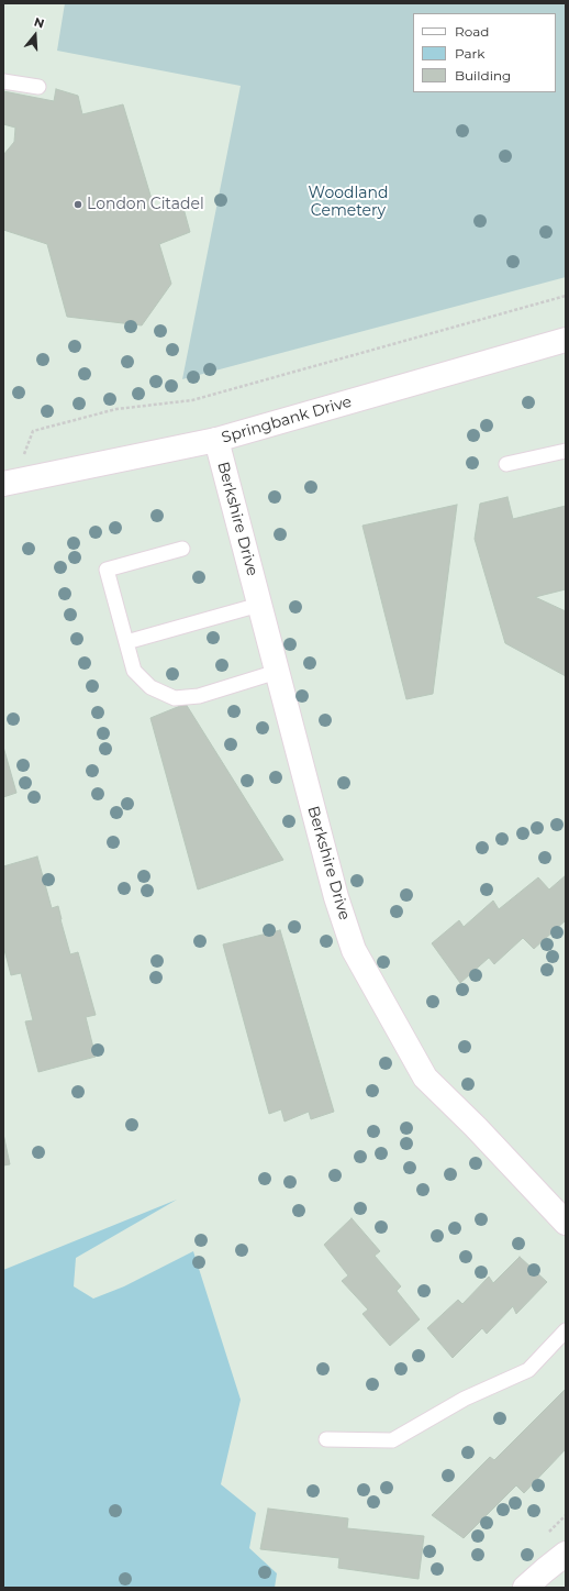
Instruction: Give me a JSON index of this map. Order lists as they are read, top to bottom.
{
  "streets": {
    "street": ["Springbank Drive", "Berkshire Drive"]
  },
  "crossings": [
    ["Springbank Drive", "Berkshire Drive"]
  ],
  "parks": ["Woodland Cemetery"],
  "places": ["London Citadel"],
  "legend": ["Road", "Park", "Building"],
  "north": "top"
}
